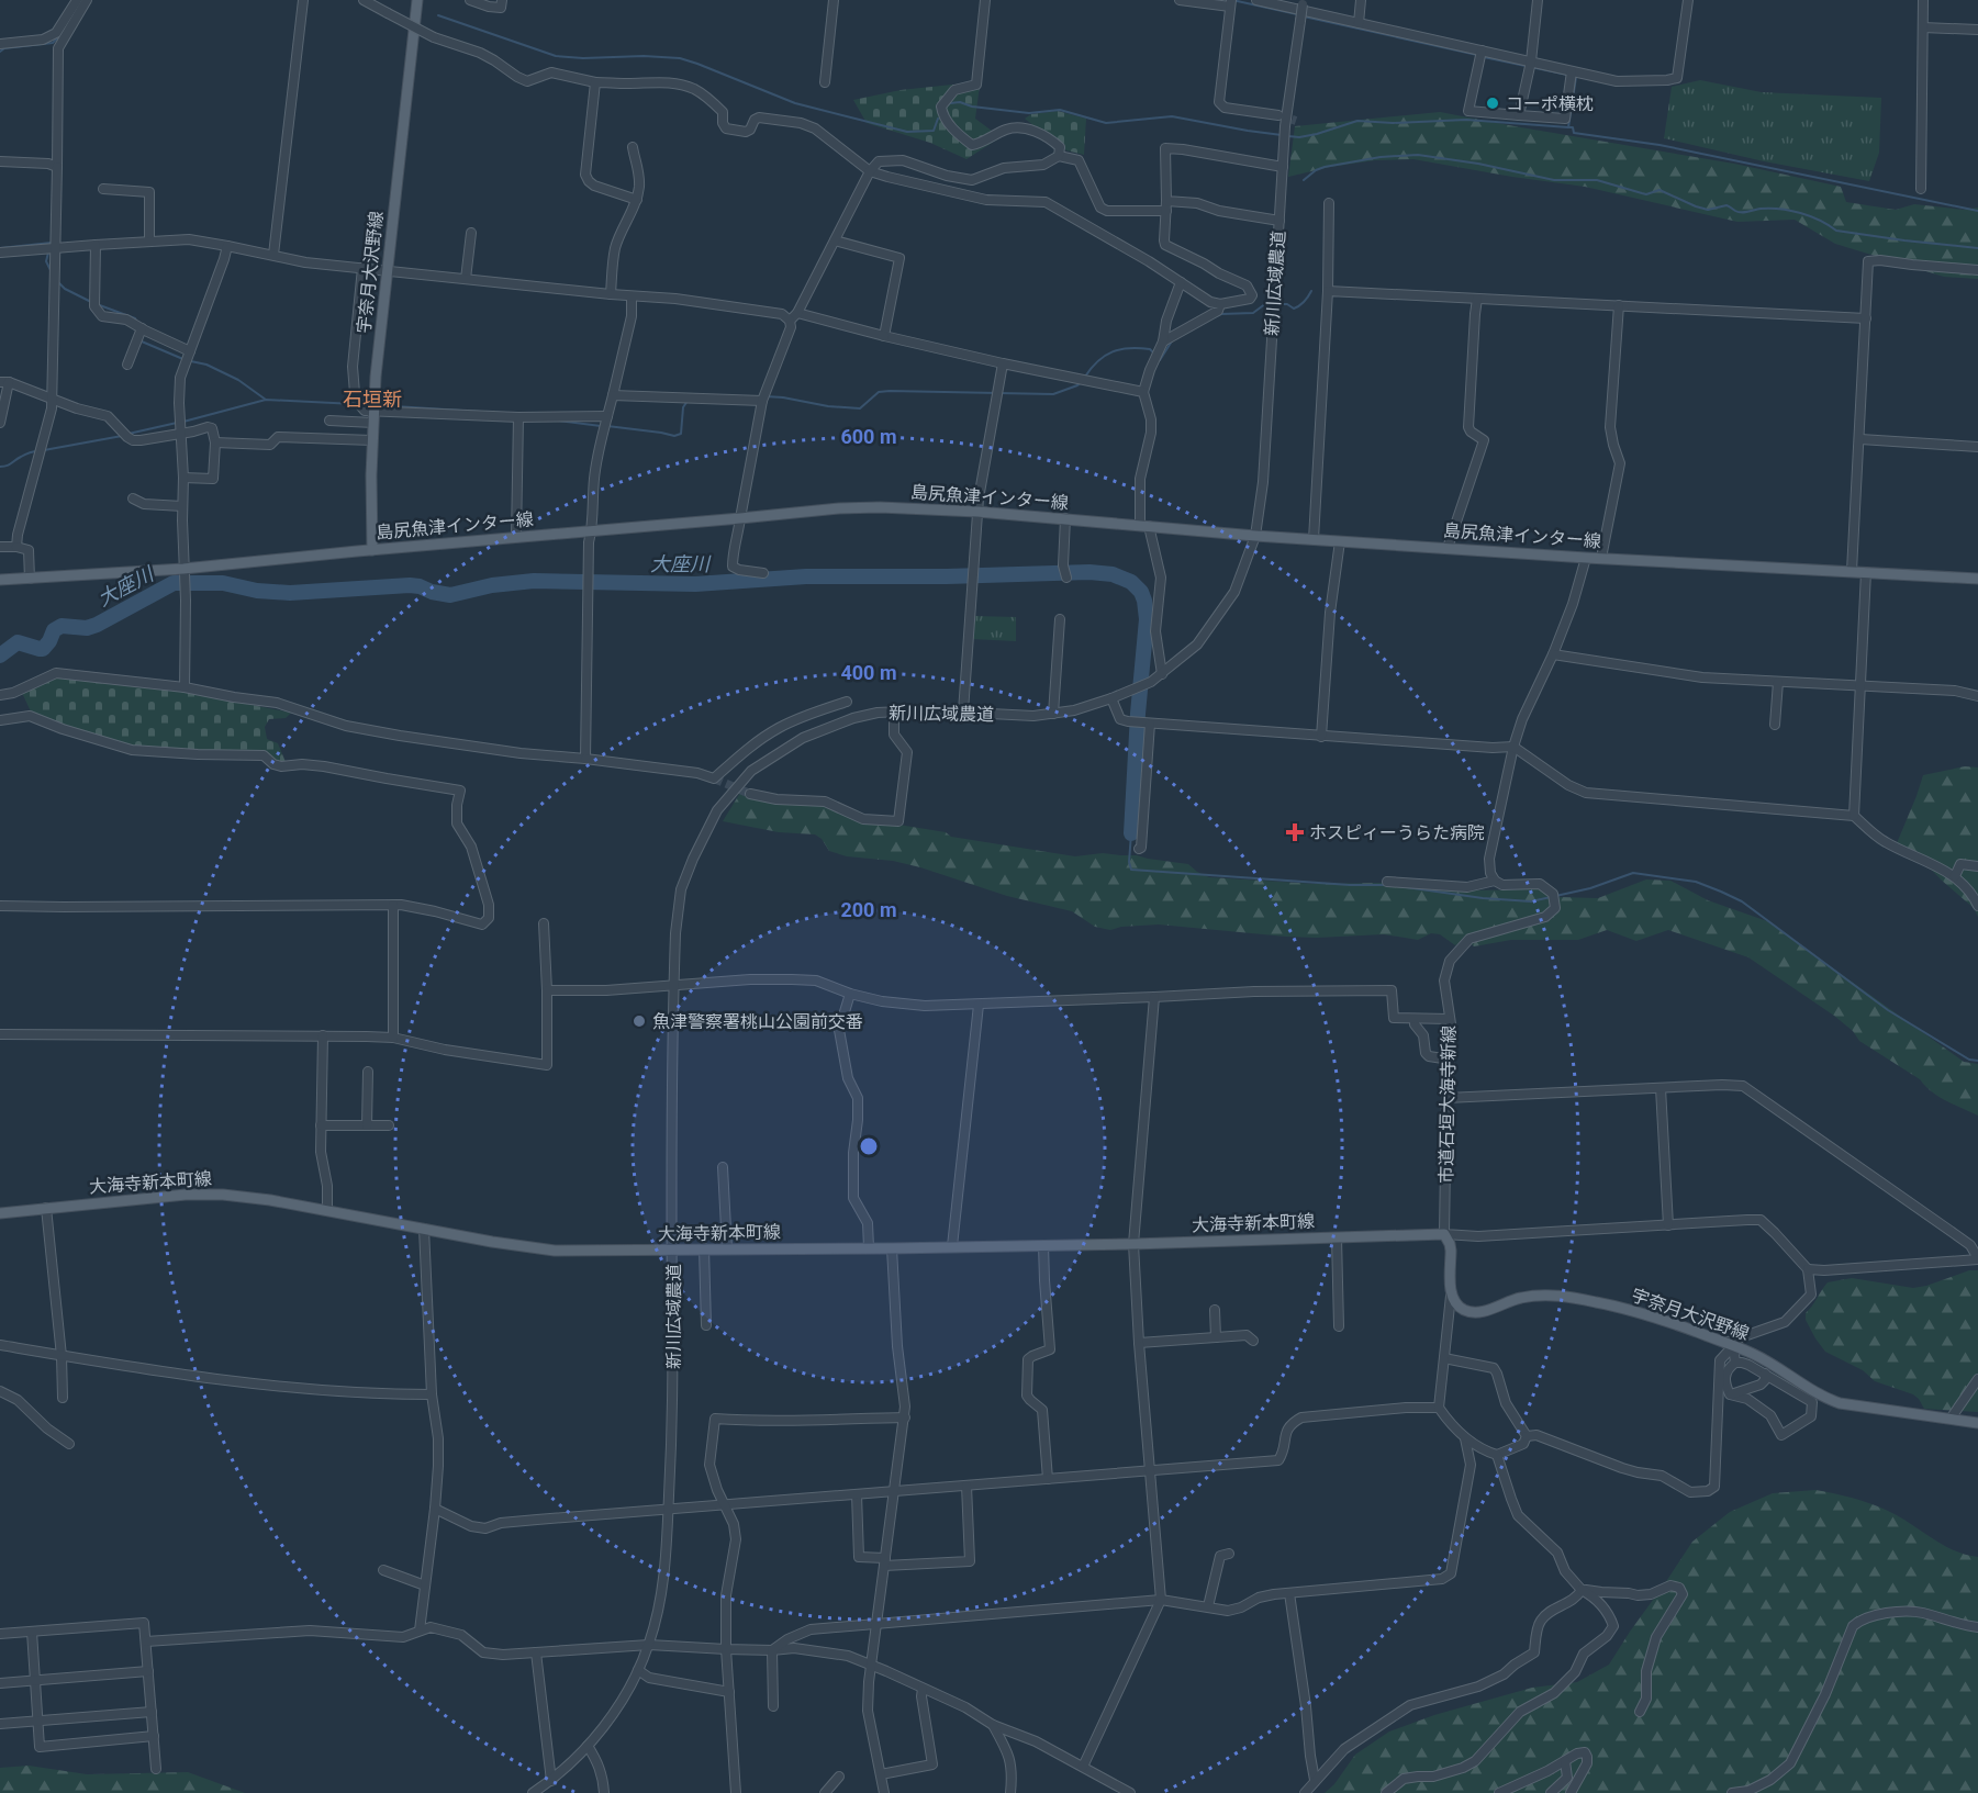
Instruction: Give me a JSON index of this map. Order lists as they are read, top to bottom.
{
  "streets": {
    "main road": ["宇奈月大沢野線", "島尻魚津インター線", "大海寺新本町線"],
    "street": ["新川広域農道", "市道石垣大海寺新線"]
  },
  "crossings": [
    ["宇奈月大沢野線", "島尻魚津インター線"],
    ["新川広域農道", "島尻魚津インター線"],
    ["新川広域農道", "大海寺新本町線"],
    ["市道石垣大海寺新線", "大海寺新本町線"]
  ],
  "districts": ["石垣新"],
  "water": ["大座川"],
  "places": {
    "other": ["コーポ横枕", "魚津警察署桃山公園前交番"],
    "health": ["ホスピィーうらた病院"]
  },
  "rings": ["600 m", "400 m", "200 m"]
}
